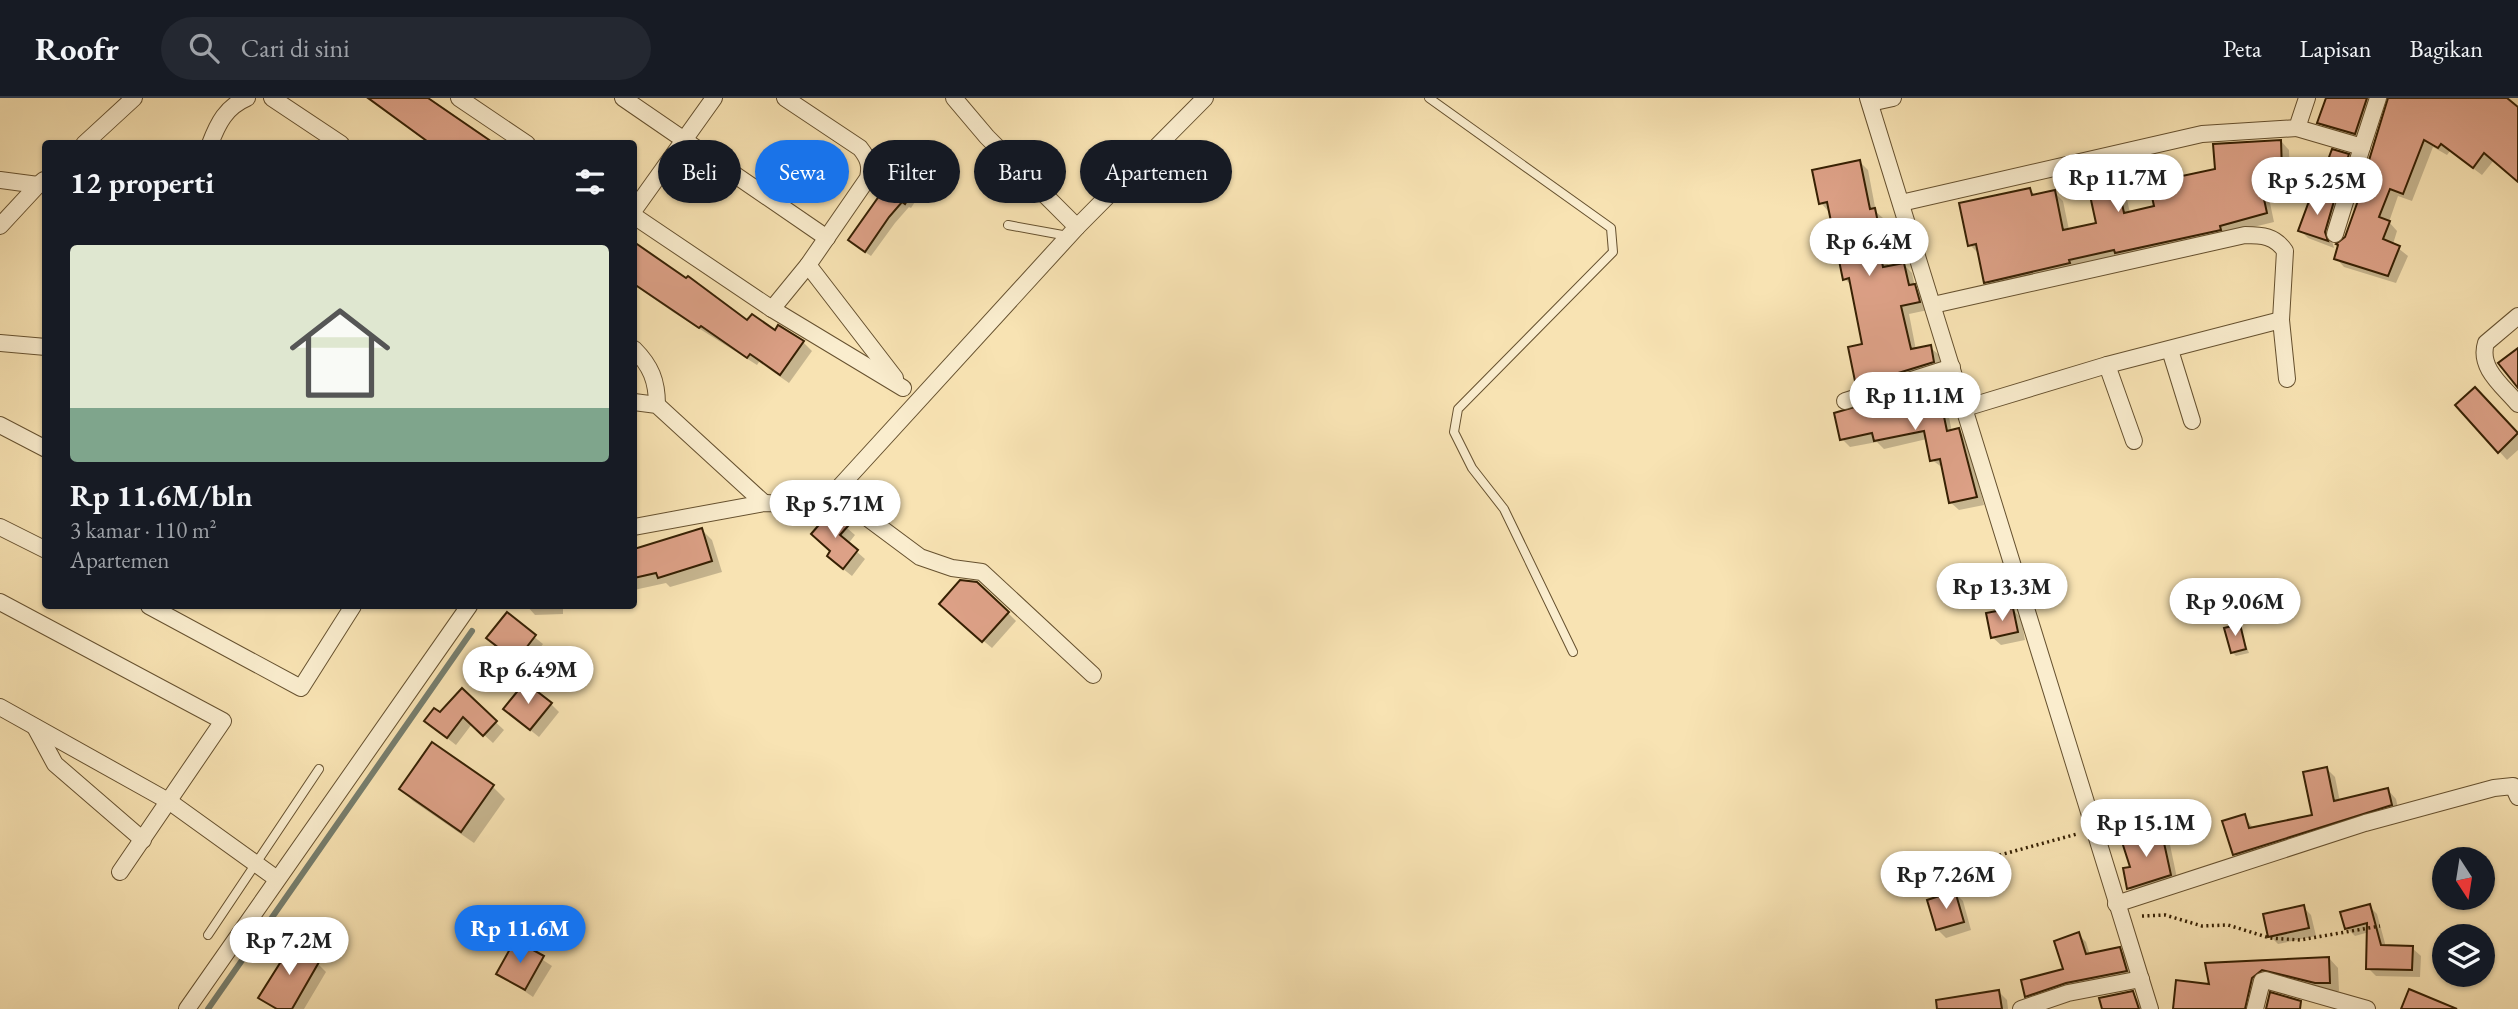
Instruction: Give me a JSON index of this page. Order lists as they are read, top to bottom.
{
  "north": "bottom",
  "page": {
    "header": "Roofr",
    "search": "Cari di sini",
    "nav": ["Peta", "Lapisan", "Bagikan"],
    "chip": [
      "Beli",
      "Sewa",
      "Filter",
      "Baru",
      "Apartemen"
    ],
    "heading": "12 properti",
    "price": [
      "Rp 11.7M",
      "Rp 5.25M",
      "Rp 6.4M",
      "Rp 11.1M",
      "Rp 5.71M",
      "Rp 13.3M",
      "Rp 9.06M",
      "Rp 6.49M",
      "Rp 15.1M",
      "Rp 7.26M",
      "Rp 11.6M",
      "Rp 7.2M"
    ],
    "list": [
      {
        "name": "Rp 11.6M/bln",
        "note": "3 kamar · 110 m² · Apartemen"
      }
    ]
  }
}
